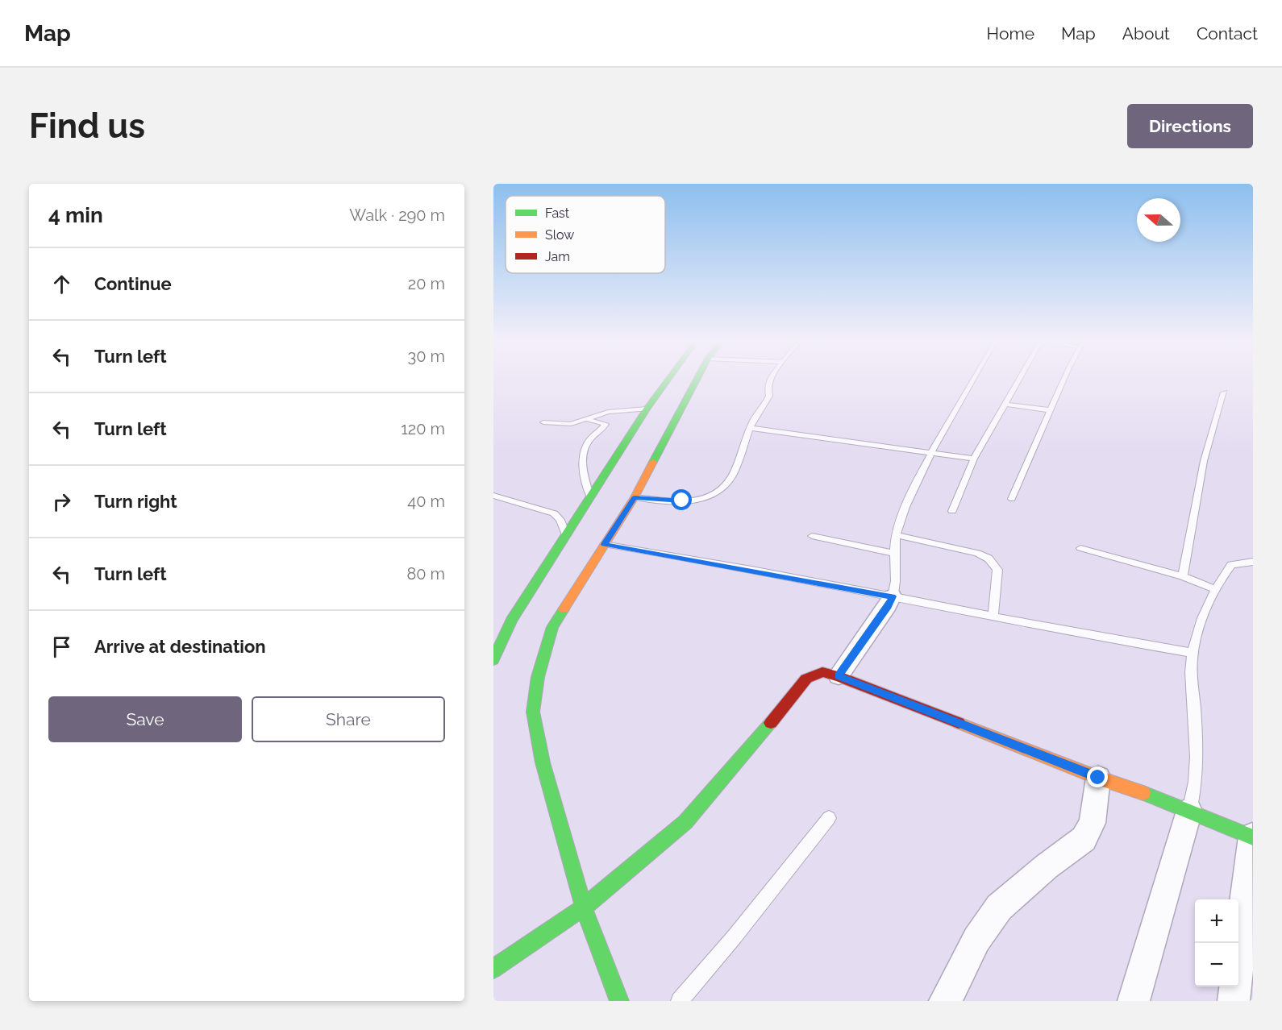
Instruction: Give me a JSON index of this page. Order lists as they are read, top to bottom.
{
  "legend": ["Fast", "Slow", "Jam"],
  "north": "left",
  "page": {
    "header": "Map",
    "nav": [
      "Home",
      "Map",
      "About",
      "Contact"
    ],
    "buttons": [
      "Directions",
      ["Save", "Share"]
    ],
    "title": "Find us",
    "heading": ["4 min", "Walk · 290 m"],
    "list": [
      ["Continue", "20 m"],
      ["Turn left", "30 m"],
      ["Turn left", "120 m"],
      ["Turn right", "40 m"],
      ["Turn left", "80 m"],
      "Arrive at destination"
    ],
    "map_buttons": ["+", "−"]
  }
}
